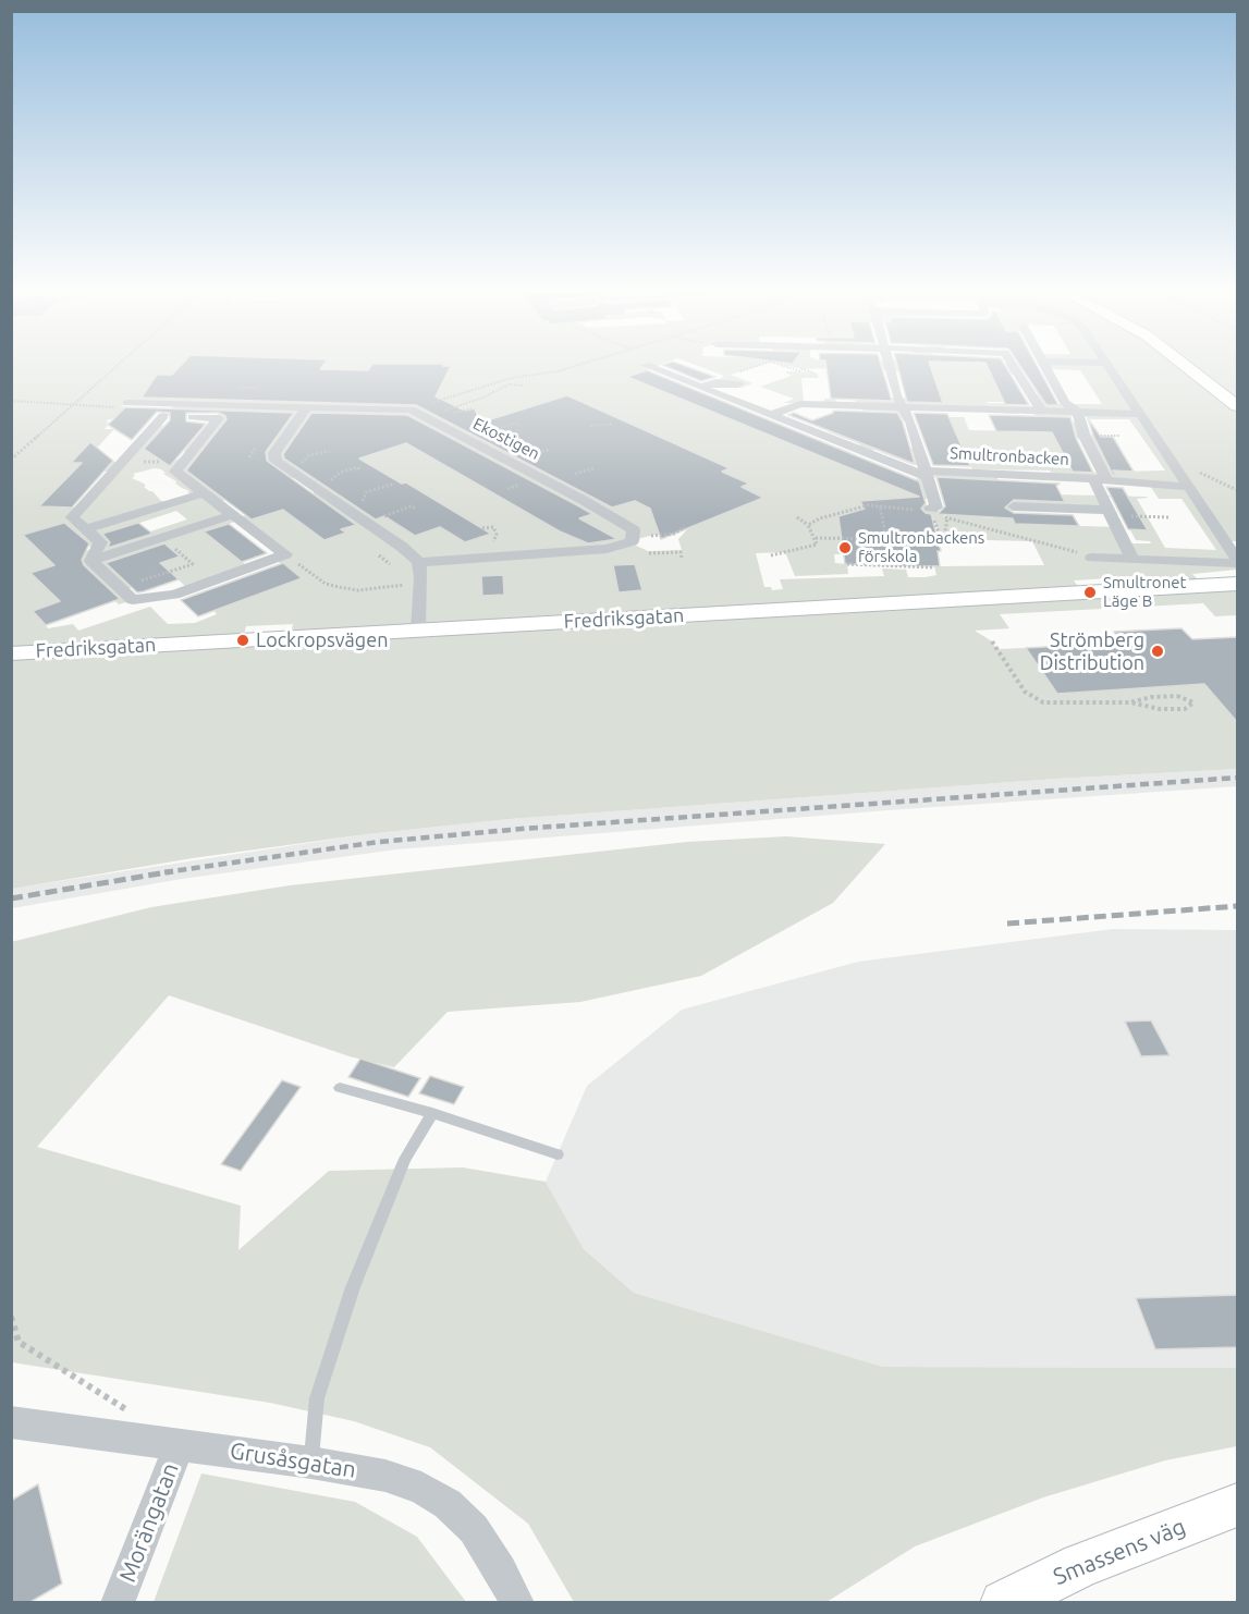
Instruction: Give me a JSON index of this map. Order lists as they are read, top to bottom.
{
  "streets": {
    "street": [
      "Ekostigen",
      "Smultronbacken",
      "Fredriksgatan",
      "Grusåsgatan",
      "Morängatan",
      "Smassens väg"
    ]
  },
  "crossings": [
    ["Grusåsgatan", "Morängatan"]
  ],
  "places": [
    "Smultronbackens förskola",
    "Smultronet Läge B",
    "Lockropsvägen",
    "Strömberg Distribution"
  ]
}
